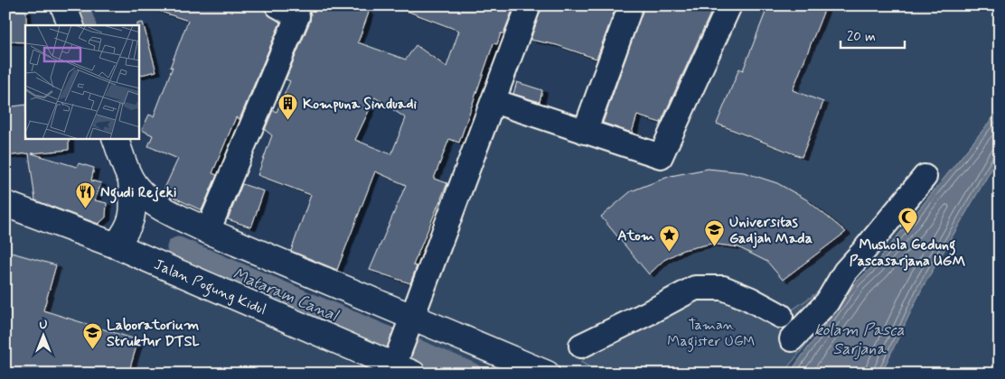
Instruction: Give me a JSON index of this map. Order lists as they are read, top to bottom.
{
  "streets": {
    "main road": ["Jalan Pogung Kidul"]
  },
  "water": ["Mataram Canal", "kolam Pasca Sarjana"],
  "parks": ["Taman Magister UGM"],
  "places": {
    "building": ["Kompuna Sinduadi"],
    "restaurant": ["Ngudi Rejeki"],
    "mosque": ["Mushola Gedung Pascasarjana UGM"],
    "school or university": ["Universitas Gadjah Mada", "Laboratorium Struktur DTSL"],
    "place": ["Atom"]
  },
  "scale_bar": "20 m",
  "north": "top"
}
